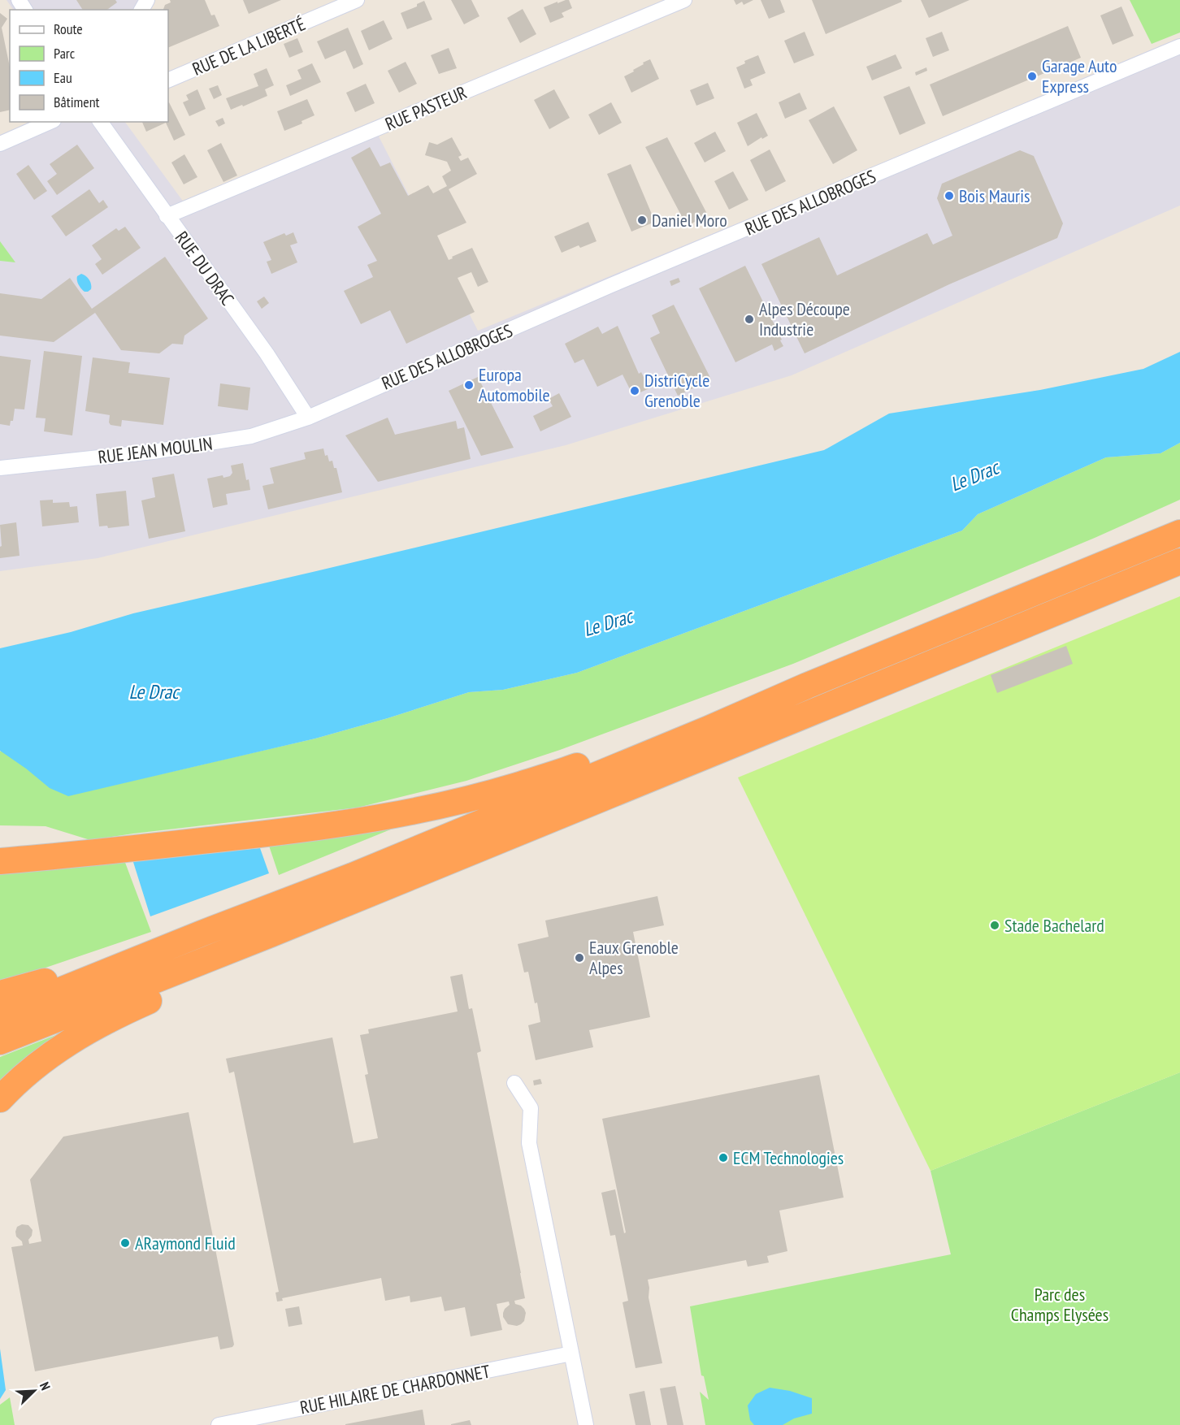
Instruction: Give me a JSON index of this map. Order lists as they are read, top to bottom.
{
  "streets": {
    "street": [
      "RUE DE LA LIBERTÉ",
      "RUE PASTEUR",
      "RUE DES ALLOBROGES",
      "RUE DU DRAC",
      "RUE JEAN MOULIN",
      "RUE HILAIRE DE CHARDONNET"
    ]
  },
  "crossings": [
    ["RUE PASTEUR", "RUE DU DRAC"],
    ["RUE DES ALLOBROGES", "RUE DU DRAC"],
    ["RUE DES ALLOBROGES", "RUE JEAN MOULIN"],
    ["RUE DU DRAC", "RUE JEAN MOULIN"]
  ],
  "water": ["Le Drac"],
  "parks": ["Parc des Champs Elysées"],
  "places": [
    "Garage Auto Express",
    "Bois Mauris",
    "Daniel Moro",
    "Alpes Découpe Industrie",
    "Europa Automobile",
    "DistriCycle Grenoble",
    "Stade Bachelard",
    "Eaux Grenoble Alpes",
    "ECM Technologies",
    "ARaymond Fluid"
  ],
  "legend": [
    "Route",
    "Parc",
    "Eau",
    "Bâtiment"
  ],
  "north": "top right"
}
